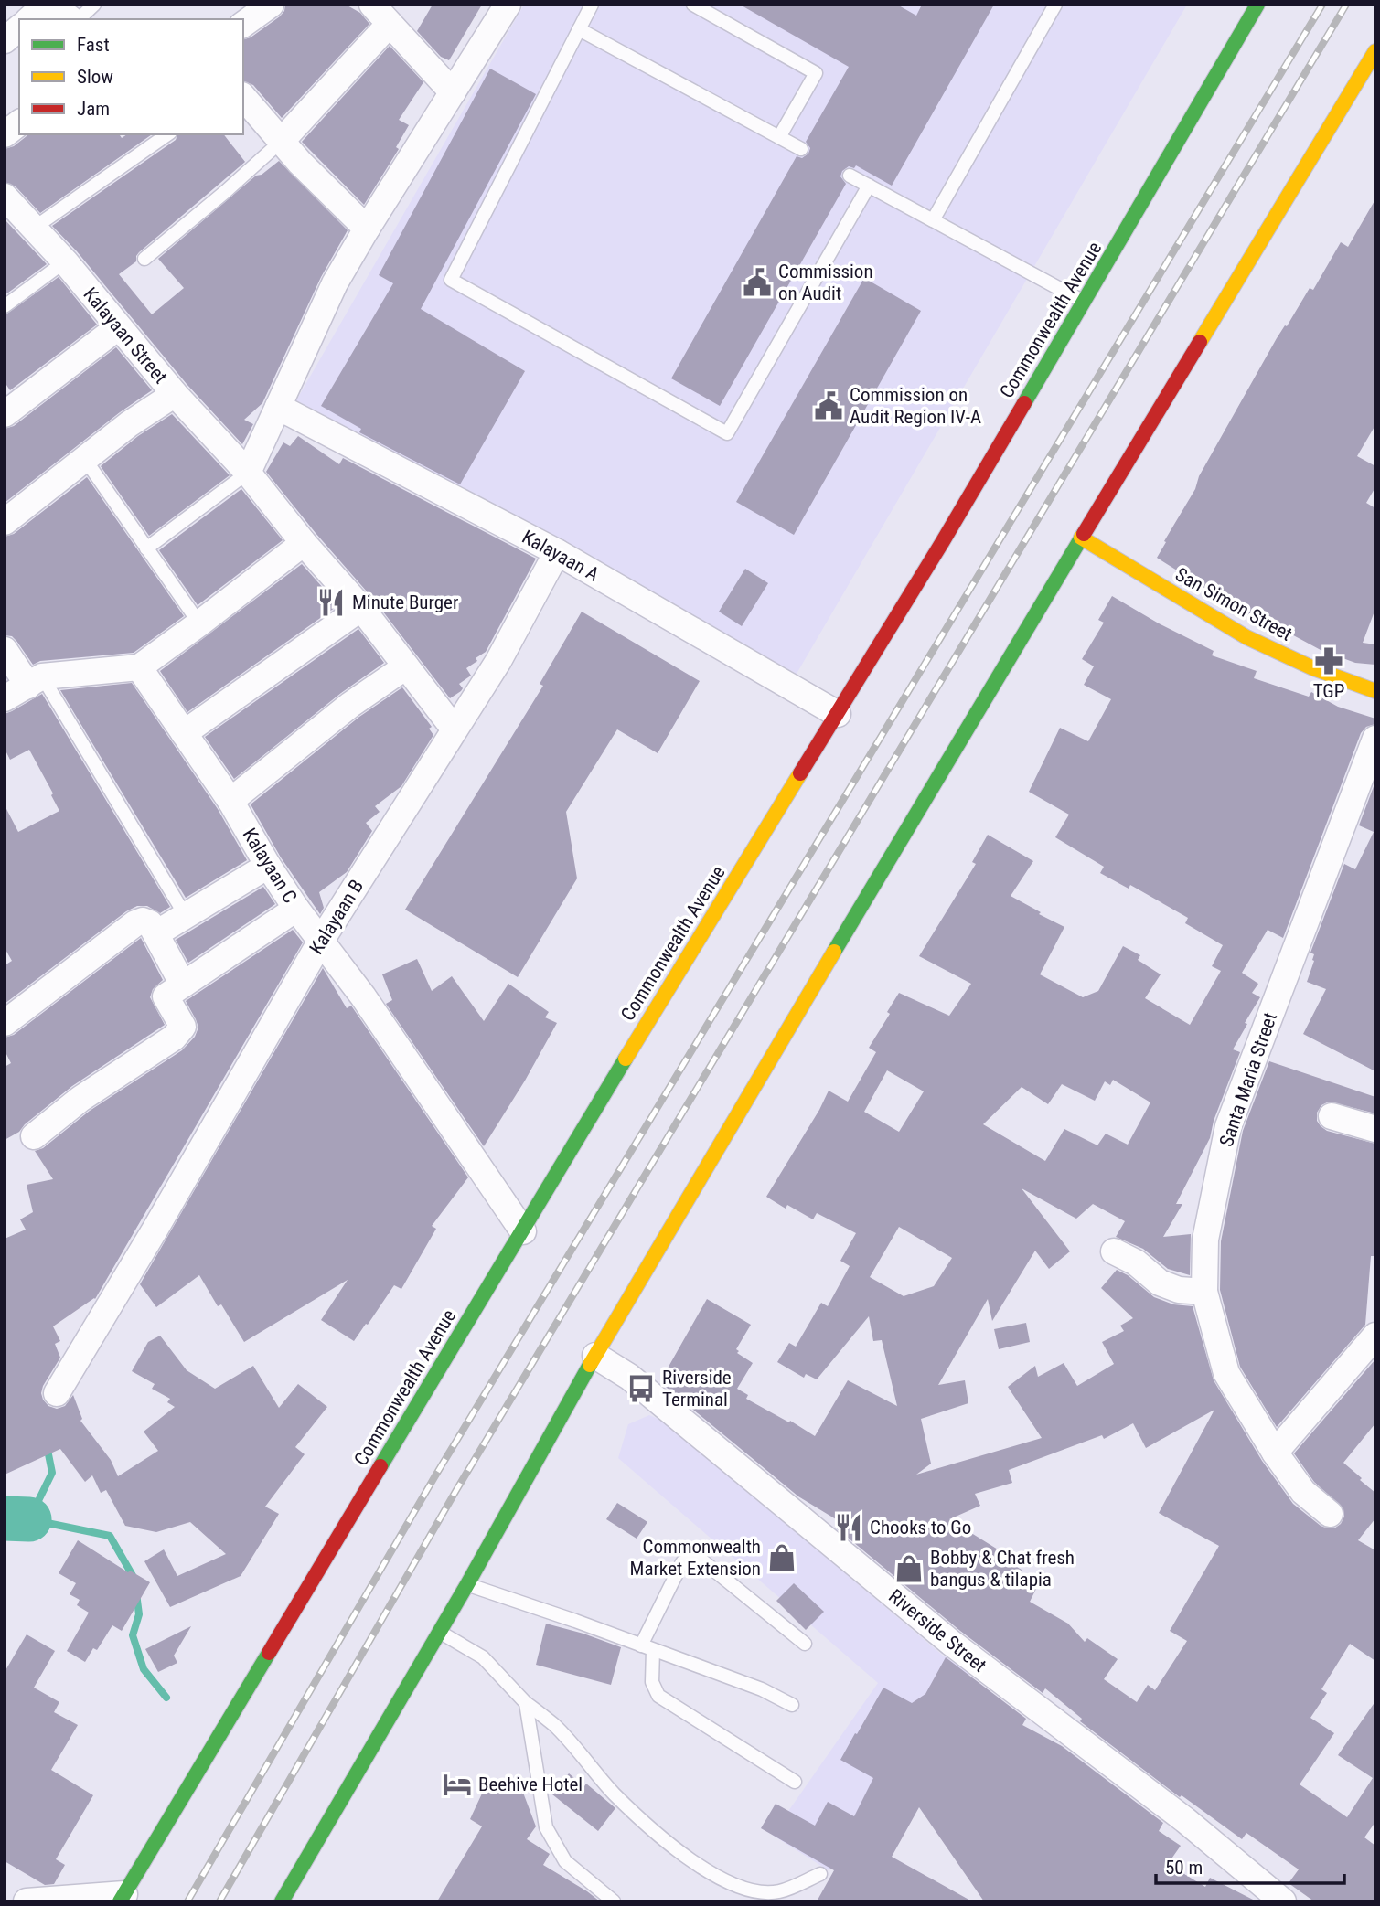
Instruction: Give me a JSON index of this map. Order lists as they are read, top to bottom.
{
  "streets": {
    "main road": ["Commonwealth Avenue", "San Simon Street"],
    "street": [
      "Kalayaan Street",
      "Kalayaan A",
      "Kalayaan C",
      "Kalayaan B",
      "Santa Maria Street",
      "Riverside Street"
    ]
  },
  "crossings": [
    ["Commonwealth Avenue", "Kalayaan A"],
    ["Commonwealth Avenue", "Kalayaan C"],
    ["Kalayaan A", "Kalayaan B"],
    ["Kalayaan C", "Kalayaan B"]
  ],
  "places": {
    "public building": ["Commission on Audit", "Commission on Audit Region IV-A"],
    "restaurant": ["Minute Burger", "Chooks to Go"],
    "pharmacy": ["TGP"],
    "bus stop": ["Riverside Terminal"],
    "shop": ["Commonwealth Market Extension", "Bobby & Chat fresh bangus & tilapia"],
    "hotel": ["Beehive Hotel"]
  },
  "legend": ["Fast", "Slow", "Jam"],
  "scale_bar": "50 m"
}
